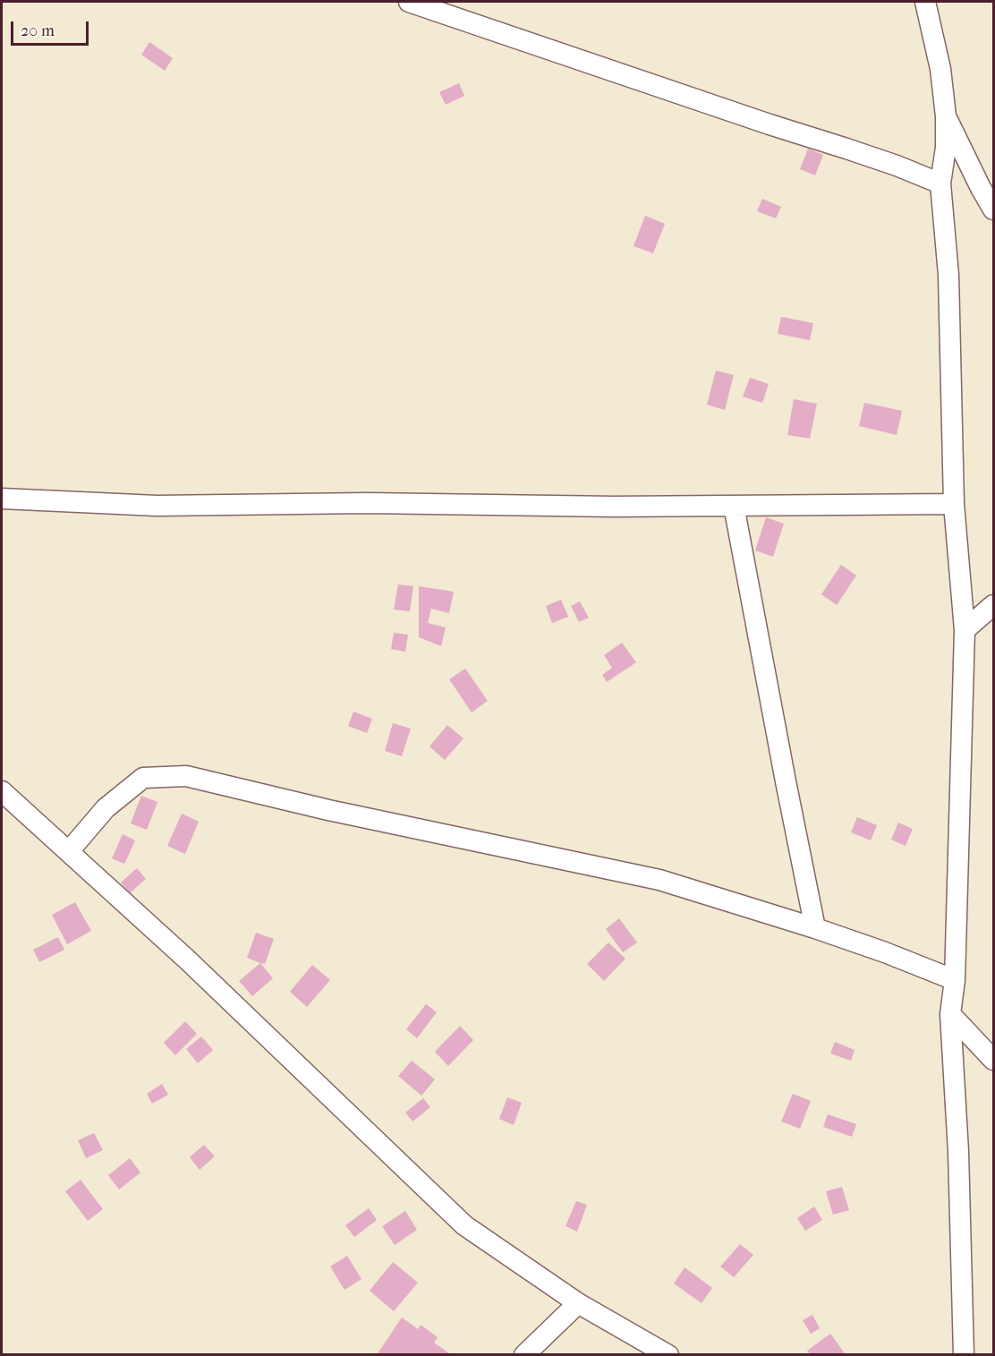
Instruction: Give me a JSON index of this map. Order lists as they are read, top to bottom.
{
  "scale_bar": "20 m"
}
